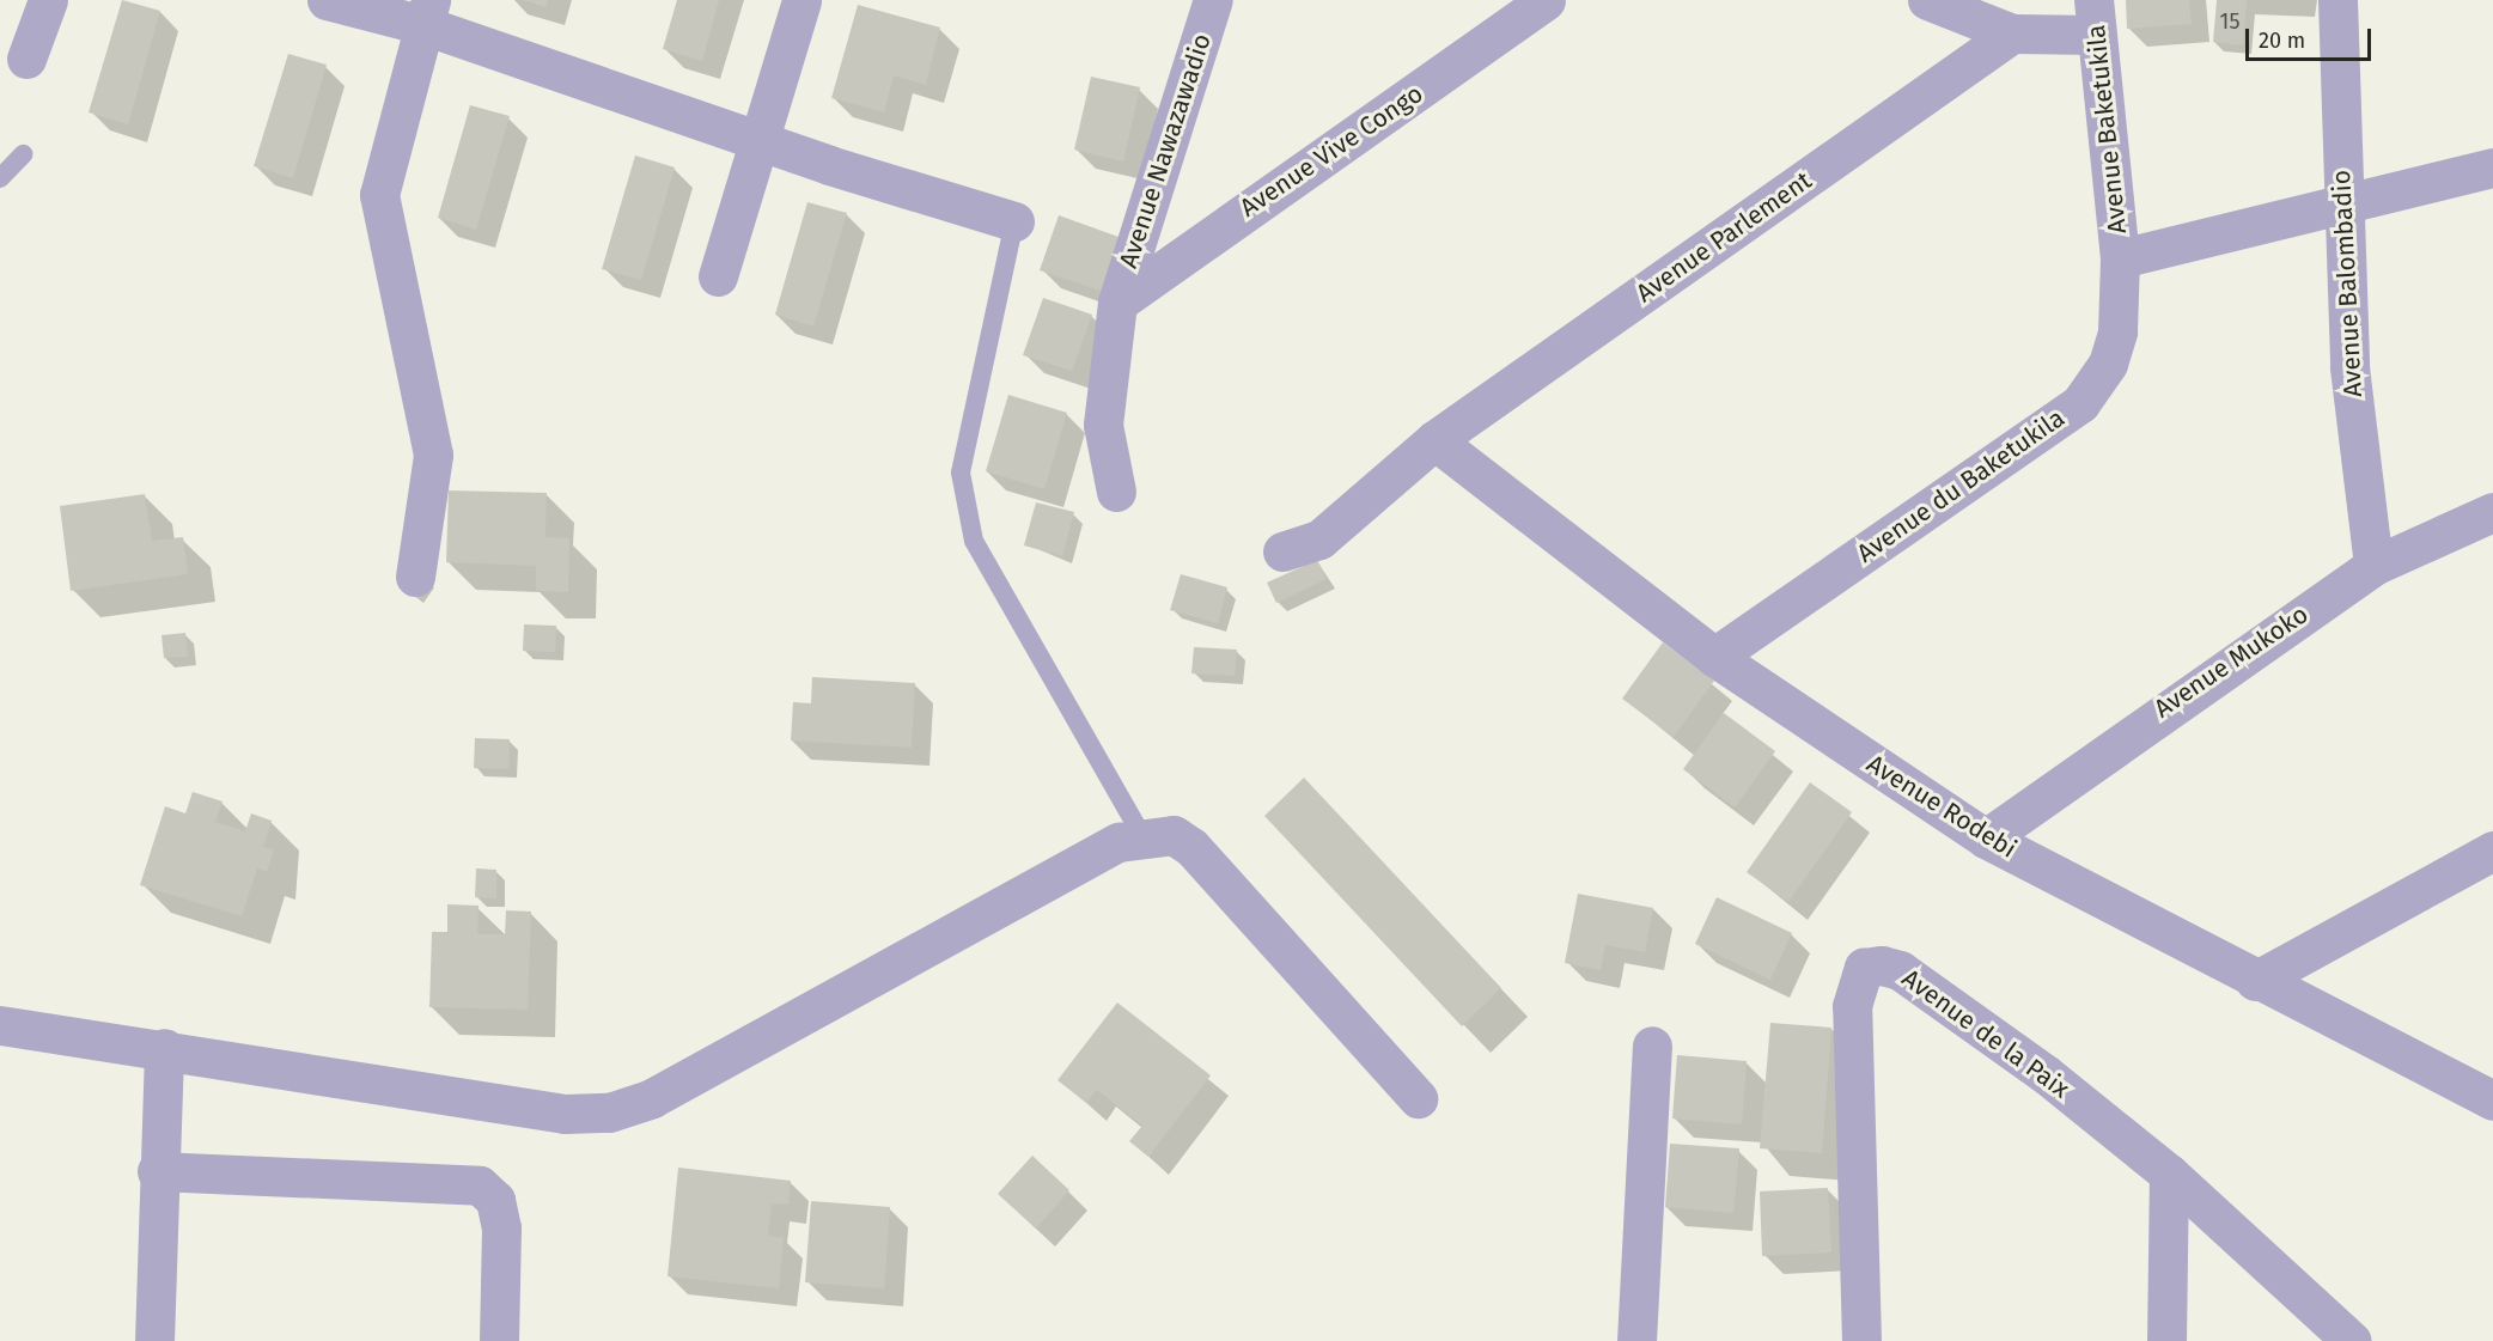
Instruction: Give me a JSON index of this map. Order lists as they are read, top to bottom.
{
  "streets": {
    "street": [
      "Avenue Baketukila",
      "Avenue Nawazawadio",
      "Avenue Vive Congo",
      "Avenue Parlement",
      "Avenue Balombadio",
      "Avenue du Baketukila",
      "Avenue Mukoko",
      "Avenue Rodebi",
      "Avenue de la Paix"
    ]
  },
  "crossings": [
    ["Avenue Baketukila", "Avenue du Baketukila"],
    ["Avenue Nawazawadio", "Avenue Vive Congo"],
    ["Avenue Parlement", "Avenue Rodebi"],
    ["Avenue Balombadio", "Avenue Mukoko"],
    ["Avenue du Baketukila", "Avenue Rodebi"],
    ["Avenue Mukoko", "Avenue Rodebi"]
  ],
  "house_numbers": ["15"],
  "scale_bar": "20 m"
}
